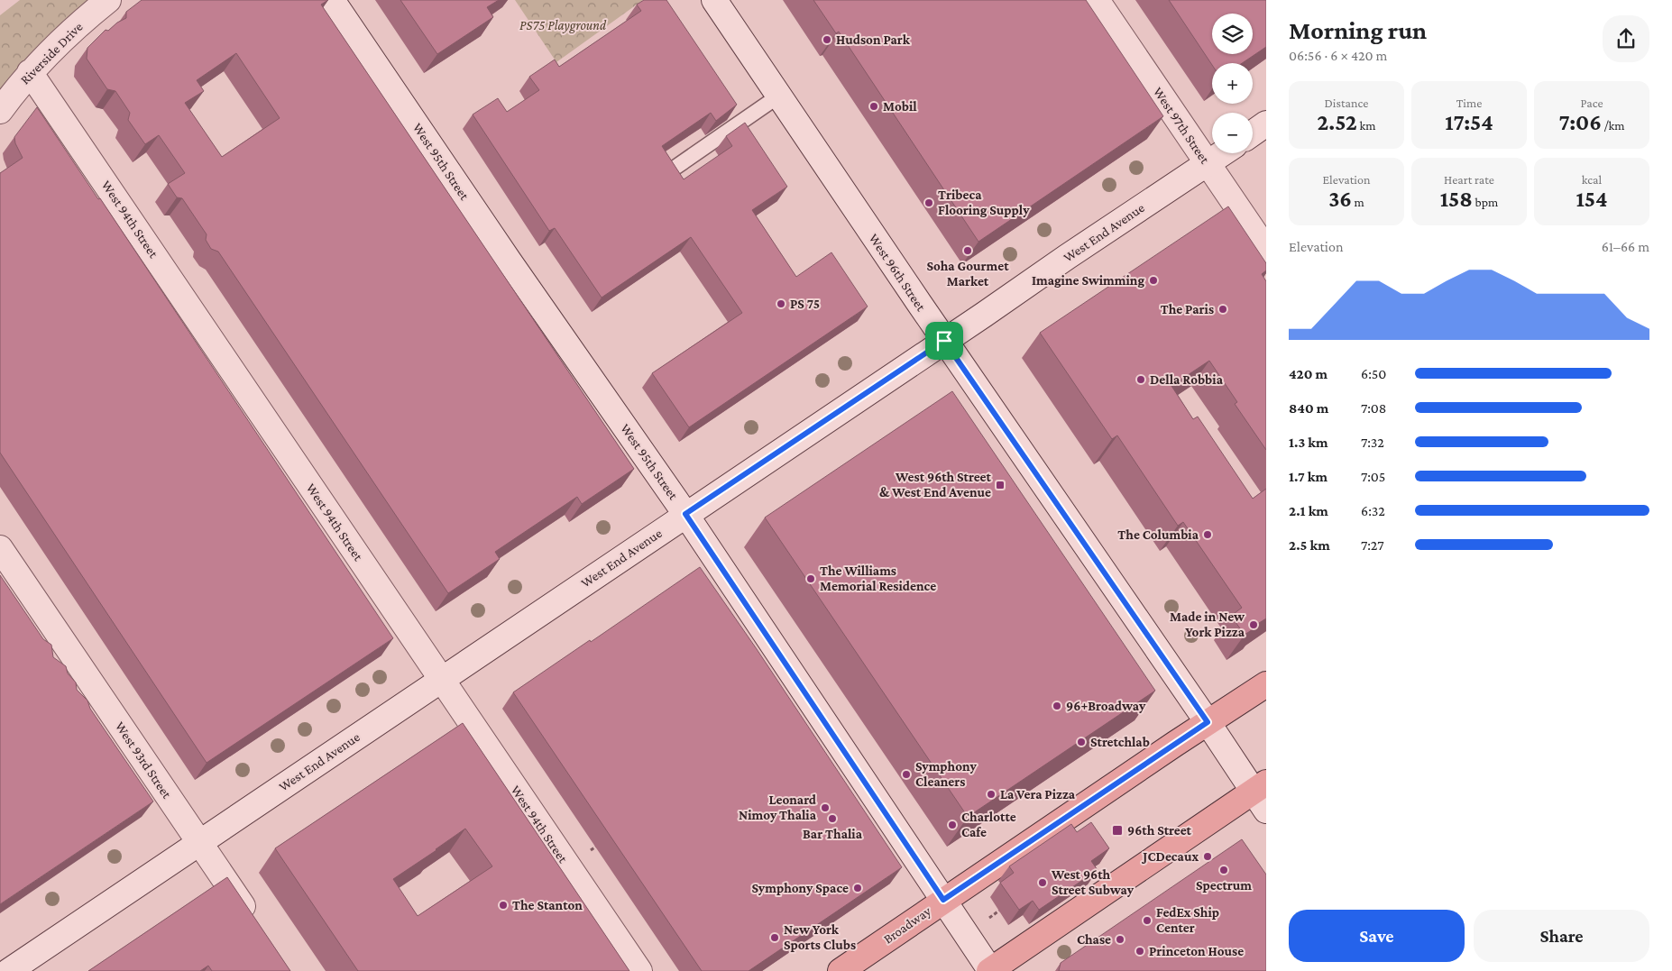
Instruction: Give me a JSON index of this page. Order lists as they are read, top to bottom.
{
  "streets": {
    "main road": ["Broadway"],
    "street": [
      "Riverside Drive",
      "West 97th Street",
      "West 95th Street",
      "West 94th Street",
      "West End Avenue",
      "West 96th Street",
      "West 93rd Street"
    ]
  },
  "crossings": [
    ["Riverside Drive", "West 94th Street"],
    ["West 97th Street", "West End Avenue"],
    ["West 95th Street", "West End Avenue"],
    ["West 95th Street", "Broadway"],
    ["West 94th Street", "West End Avenue"],
    ["West End Avenue", "West 96th Street"],
    ["West End Avenue", "West 93rd Street"],
    ["West 96th Street", "Broadway"]
  ],
  "parks": ["PS75 Playground"],
  "places": {
    "other": [
      "Hudson Park",
      "Mobil",
      "Tribeca Flooring Supply",
      "Soha Gourmet Market",
      "Imagine Swimming",
      "PS 75",
      "The Paris",
      "Della Robbia",
      "The Columbia",
      "The Williams Memorial Residence",
      "Made in New York Pizza",
      "96+Broadway",
      "Stretchlab",
      "Symphony Cleaners",
      "La Vera Pizza",
      "Leonard Nimoy Thalia",
      "Bar Thalia",
      "Charlotte Cafe",
      "JCDecaux",
      "Spectrum",
      "West 96th Street Subway",
      "Symphony Space",
      "The Stanton",
      "FedEx Ship Center",
      "New York Sports Clubs",
      "Chase",
      "Princeton House"
    ],
    "transit": ["West 96th Street & West End Avenue", "96th Street"]
  },
  "page": {
    "heading": ["Morning run", "06:56 · 6 × 420 m"],
    "map_buttons": ["+", "−"],
    "stats": [
      ["Distance", "2.52 km"],
      ["Time", "17:54"],
      ["Pace", "7:06 /km"],
      ["Elevation", "36 m"],
      ["Heart rate", "158 bpm"],
      ["kcal", "154"]
    ],
    "chart": ["Elevation", "61–66 m"],
    "list": [
      {
        "name": "420 m",
        "note": "6:50"
      },
      {
        "name": "840 m",
        "note": "7:08"
      },
      {
        "name": "1.3 km",
        "note": "7:32"
      },
      {
        "name": "1.7 km",
        "note": "7:05"
      },
      {
        "name": "2.1 km",
        "note": "6:32"
      },
      {
        "name": "2.5 km",
        "note": "7:27"
      }
    ],
    "buttons": ["Save", "Share"]
  }
}
